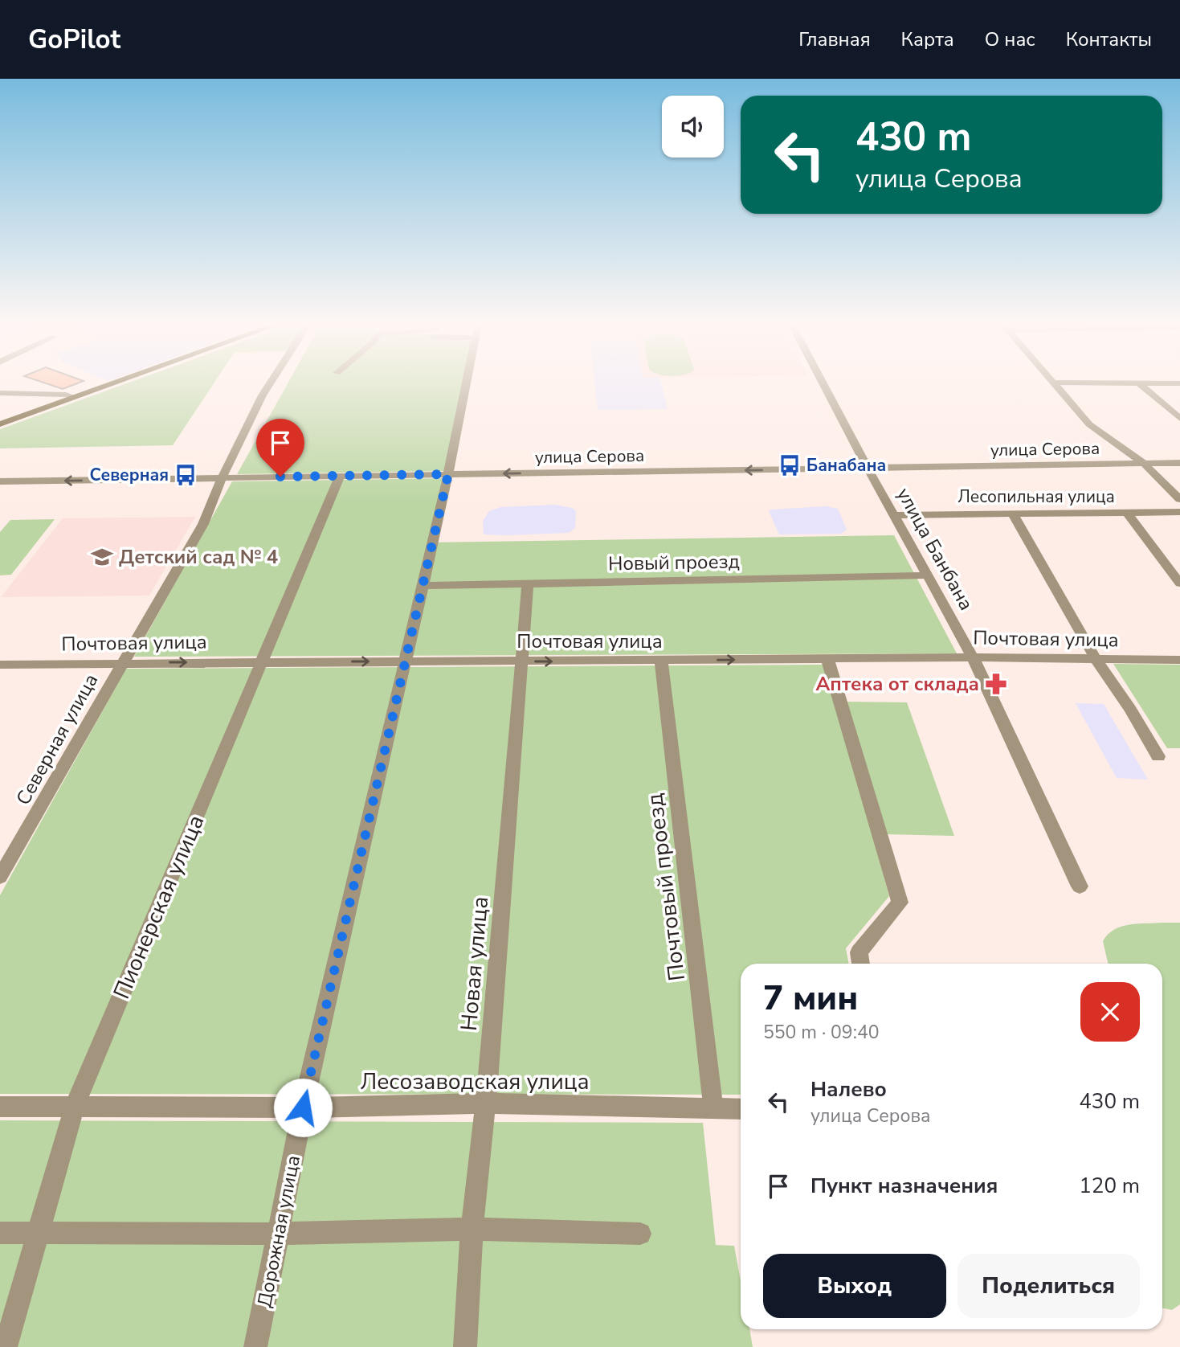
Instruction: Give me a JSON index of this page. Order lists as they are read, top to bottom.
{
  "streets": {
    "street": [
      "улица Серова",
      "Лесопильная улица",
      "улица Банбана",
      "Новый проезд",
      "Почтовая улица",
      "Северная улица",
      "Почтовый проезд",
      "Пионерская улица",
      "Новая улица",
      "Лесозаводская улица",
      "Дорожная улица"
    ]
  },
  "crossings": [
    ["улица Серова", "улица Банбана"],
    ["улица Серова", "Северная улица"],
    ["улица Серова", "Пионерская улица"],
    ["улица Серова", "Дорожная улица"],
    ["Лесопильная улица", "улица Банбана"],
    ["улица Банбана", "Новый проезд"],
    ["улица Банбана", "Почтовая улица"],
    ["Новый проезд", "Новая улица"],
    ["Новый проезд", "Дорожная улица"],
    ["Почтовая улица", "Северная улица"],
    ["Почтовая улица", "Почтовый проезд"],
    ["Почтовая улица", "Пионерская улица"],
    ["Почтовая улица", "Новая улица"],
    ["Почтовая улица", "Дорожная улица"],
    ["Почтовый проезд", "Лесозаводская улица"],
    ["Пионерская улица", "Лесозаводская улица"],
    ["Новая улица", "Лесозаводская улица"],
    ["Лесозаводская улица", "Дорожная улица"]
  ],
  "one_way": ["улица Серова", "Почтовая улица"],
  "places": {
    "bus stop": ["Банабана", "Северная"],
    "school or university": ["Детский сад № 4"],
    "pharmacy": ["Аптека от склада"]
  },
  "page": {
    "header": "GoPilot",
    "nav": [
      "Главная",
      "Карта",
      "О нас",
      "Контакты"
    ],
    "turn": ["430 m", "улица Серова"],
    "heading": ["7 мин", "550 m · 09:40"],
    "list": [
      {
        "name": "Налево",
        "note": "улица Серова",
        "value": "430 m"
      },
      {
        "name": "Пункт назначения",
        "value": "120 m"
      }
    ],
    "buttons": ["Выход", "Поделиться"]
  }
}
